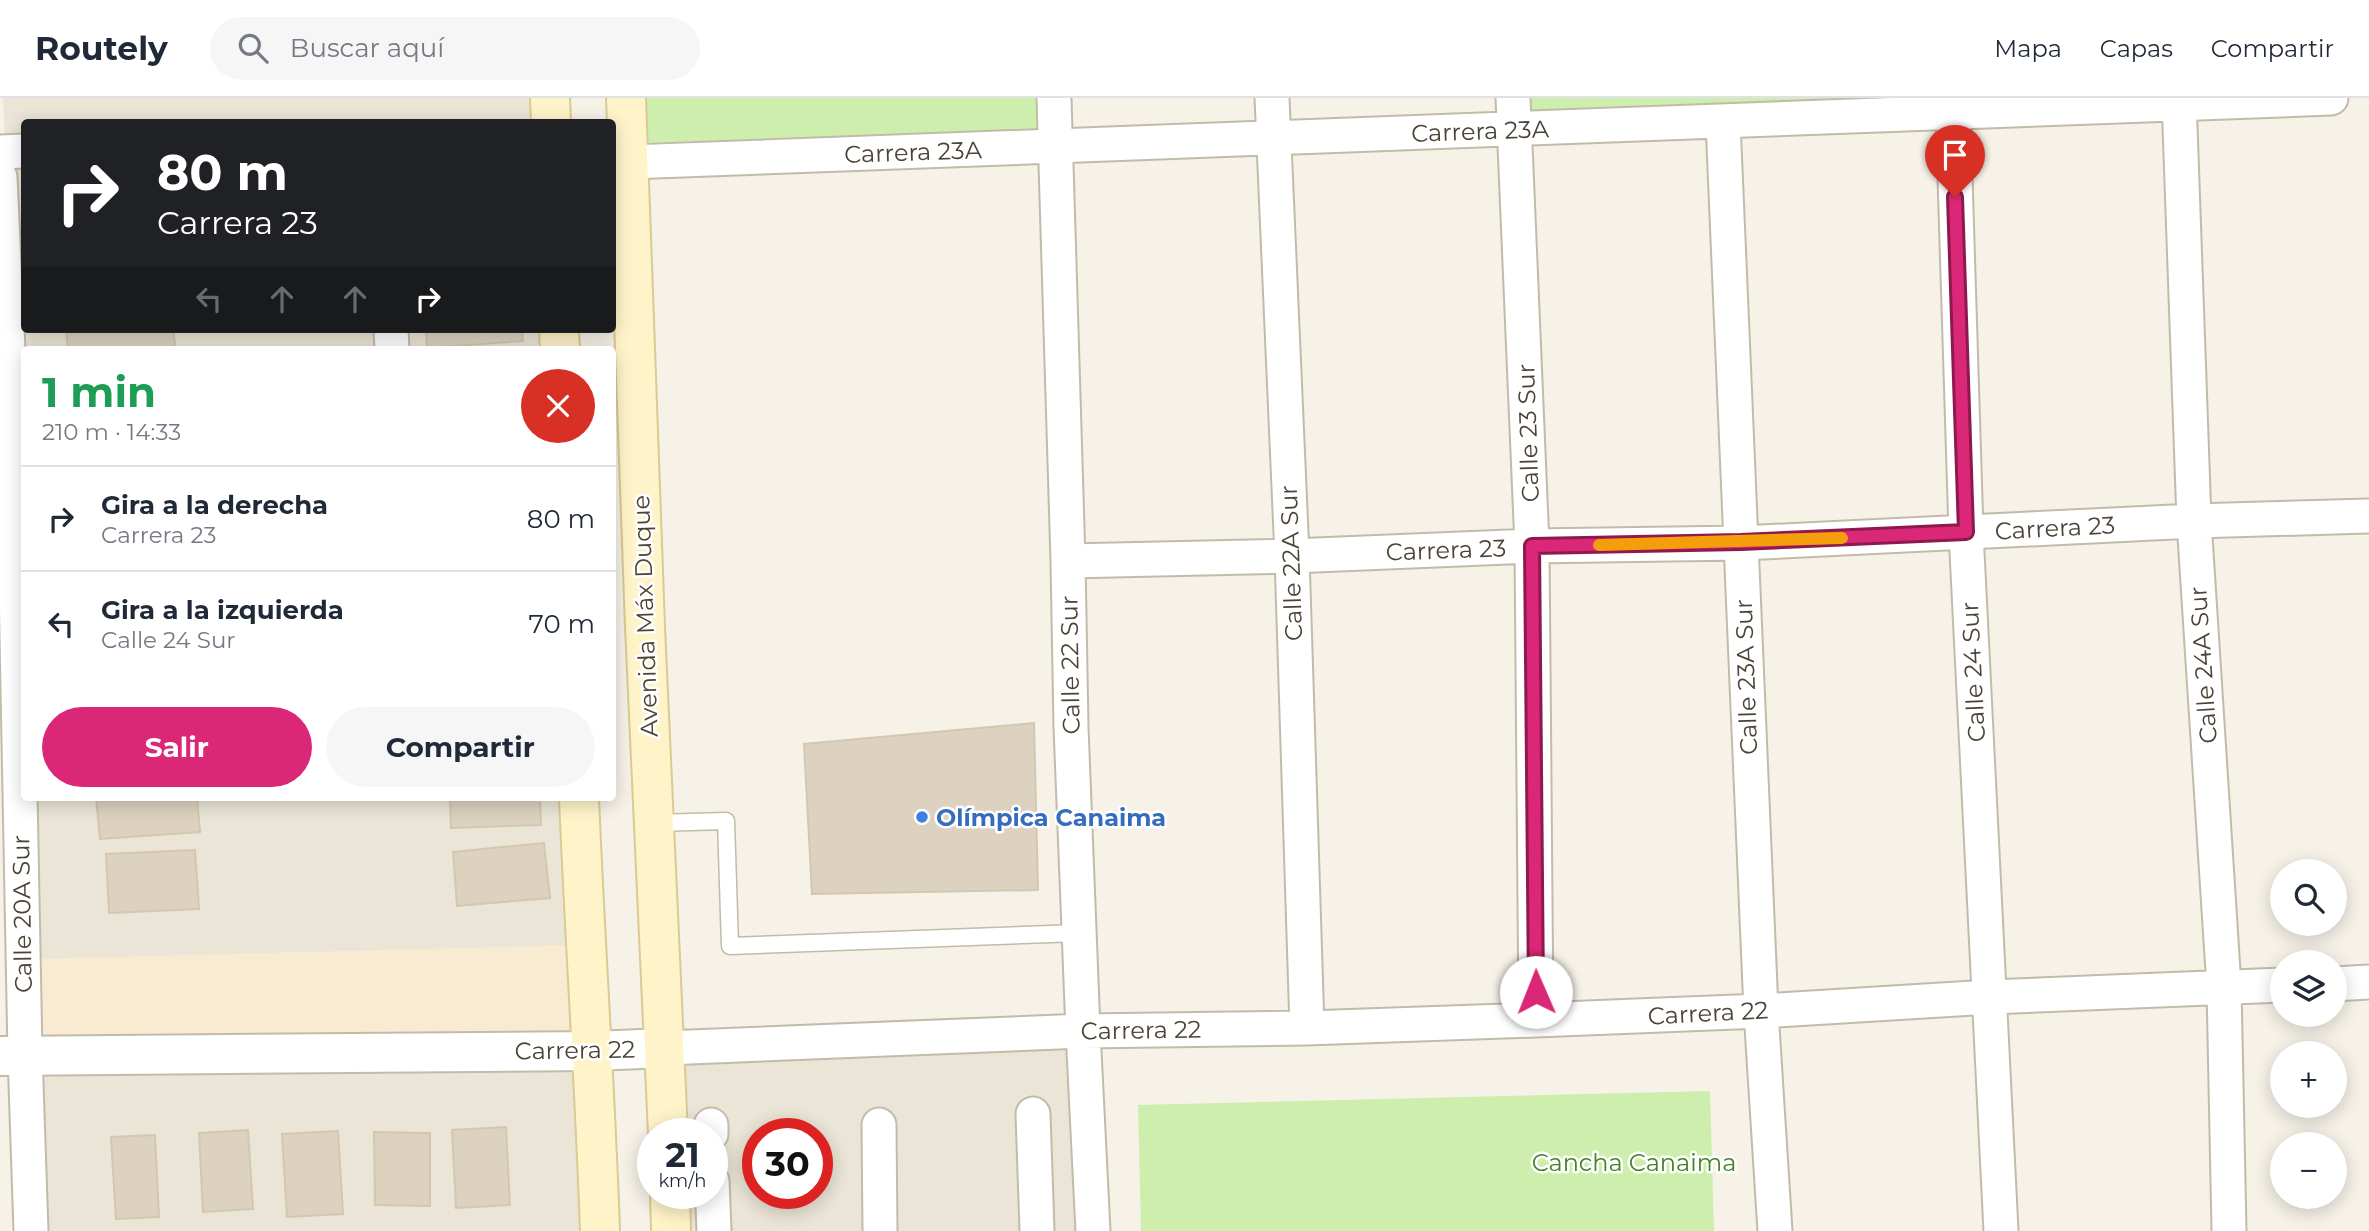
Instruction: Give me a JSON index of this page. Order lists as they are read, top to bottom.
{
  "streets": {
    "main road": ["Avenida Máx Duque"],
    "street": [
      "Carrera 23A",
      "Calle 23 Sur",
      "Carrera 23",
      "Calle 22A Sur",
      "Calle 22 Sur",
      "Calle 24A Sur",
      "Calle 24 Sur",
      "Calle 23A Sur",
      "Calle 20A Sur",
      "Carrera 22"
    ]
  },
  "crossings": [
    ["Carrera 23A", "Calle 23 Sur"],
    ["Carrera 23A", "Calle 22A Sur"],
    ["Carrera 23A", "Avenida Máx Duque"],
    ["Carrera 23A", "Calle 22 Sur"],
    ["Carrera 23A", "Calle 24A Sur"],
    ["Carrera 23A", "Calle 24 Sur"],
    ["Carrera 23A", "Calle 23A Sur"],
    ["Calle 23 Sur", "Carrera 23"],
    ["Calle 23 Sur", "Carrera 22"],
    ["Carrera 23", "Calle 22A Sur"],
    ["Carrera 23", "Calle 22 Sur"],
    ["Carrera 23", "Calle 24A Sur"],
    ["Carrera 23", "Calle 24 Sur"],
    ["Carrera 23", "Calle 23A Sur"],
    ["Calle 22A Sur", "Carrera 22"],
    ["Avenida Máx Duque", "Carrera 22"],
    ["Calle 22 Sur", "Carrera 22"],
    ["Calle 24A Sur", "Carrera 22"],
    ["Calle 24 Sur", "Carrera 22"],
    ["Calle 23A Sur", "Carrera 22"],
    ["Calle 20A Sur", "Carrera 22"]
  ],
  "parks": ["Cancha Canaima"],
  "places": ["Olímpica Canaima"],
  "page": {
    "header": "Routely",
    "search": "Buscar aquí",
    "nav": ["Mapa", "Capas", "Compartir"],
    "turn": ["80 m", "Carrera 23"],
    "heading": ["1 min", "210 m · 14:33"],
    "list": [
      {
        "name": "Gira a la derecha",
        "note": "Carrera 23",
        "value": "80 m"
      },
      {
        "name": "Gira a la izquierda",
        "note": "Calle 24 Sur",
        "value": "70 m"
      }
    ],
    "buttons": ["Salir", "Compartir"],
    "map_buttons": ["+", "−"],
    "speed": "21 km/h",
    "limit": "30"
  }
}
